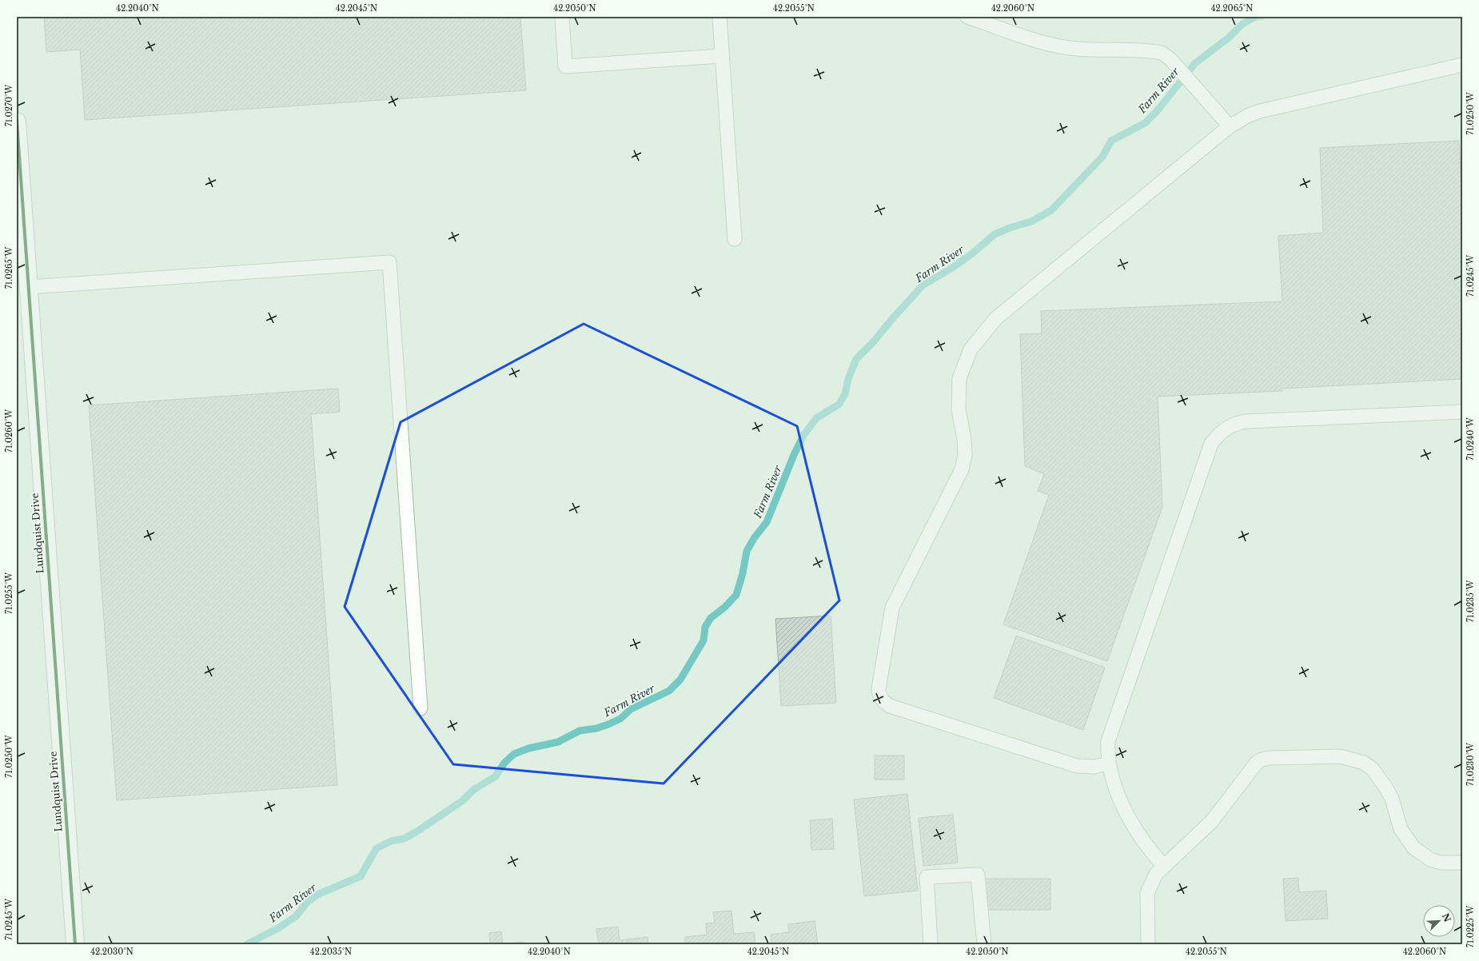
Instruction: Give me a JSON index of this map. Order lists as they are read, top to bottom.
{
  "streets": {
    "street": ["Lundquist Drive"]
  },
  "water": ["Farm River"],
  "north": "top right",
  "coordinates": [
    "42.2040°N",
    "42.2045°N",
    "42.2050°N",
    "42.2055°N",
    "42.2060°N",
    "42.2065°N",
    "71.0270°W",
    "71.0250°W",
    "71.0265°W",
    "71.0245°W",
    "71.0260°W",
    "71.0240°W",
    "71.0255°W",
    "71.0235°W",
    "71.0230°W",
    "71.0225°W",
    "42.2030°N",
    "42.2035°N"
  ]
}
